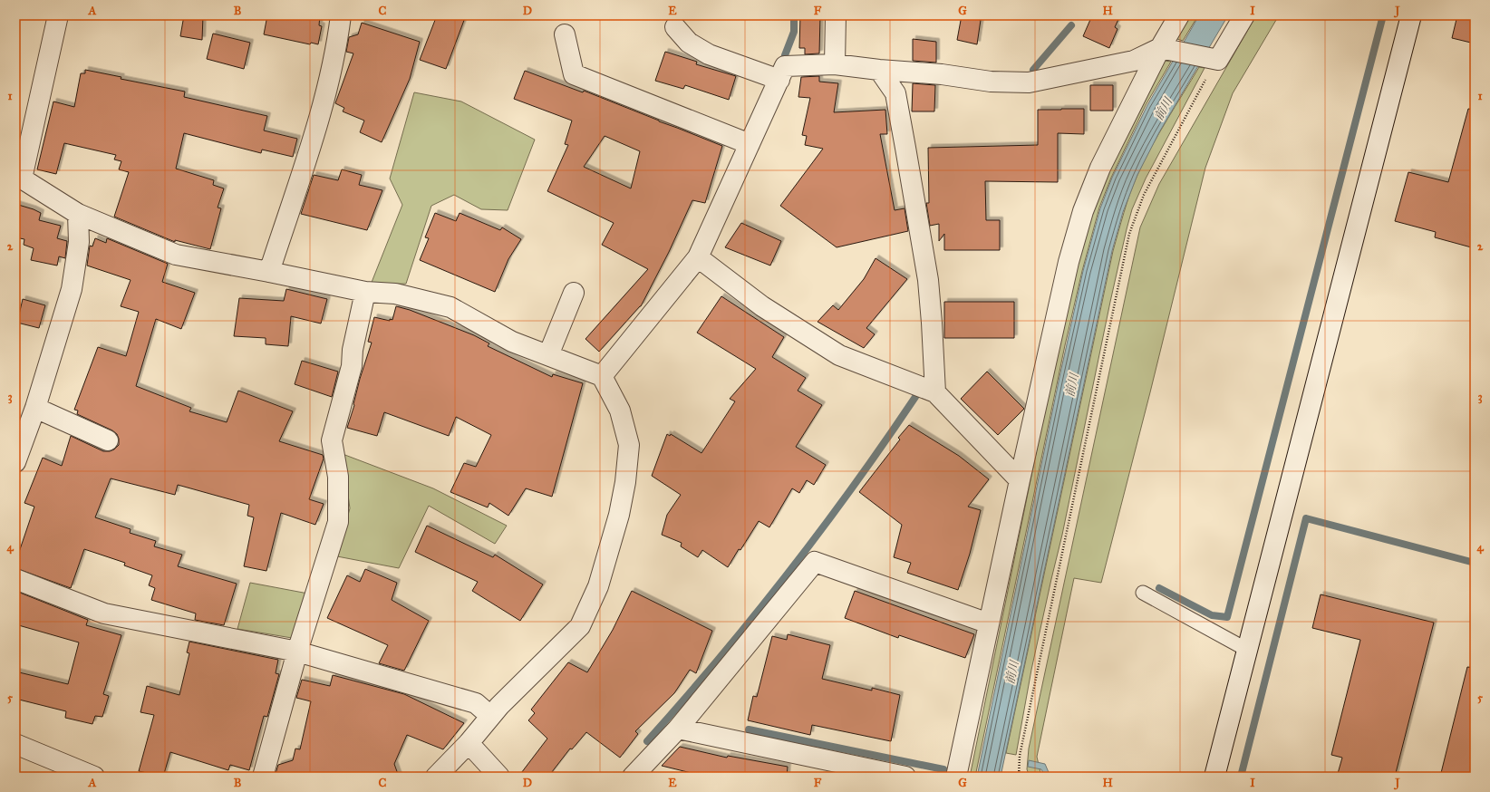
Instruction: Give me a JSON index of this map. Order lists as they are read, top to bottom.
{
  "water": ["前川"],
  "grid": {
    "columns": [
      "A",
      "B",
      "C",
      "D",
      "E",
      "F",
      "G",
      "H",
      "I",
      "J"
    ],
    "rows": [
      "1",
      "2",
      "3",
      "4",
      "5"
    ]
  }
}
